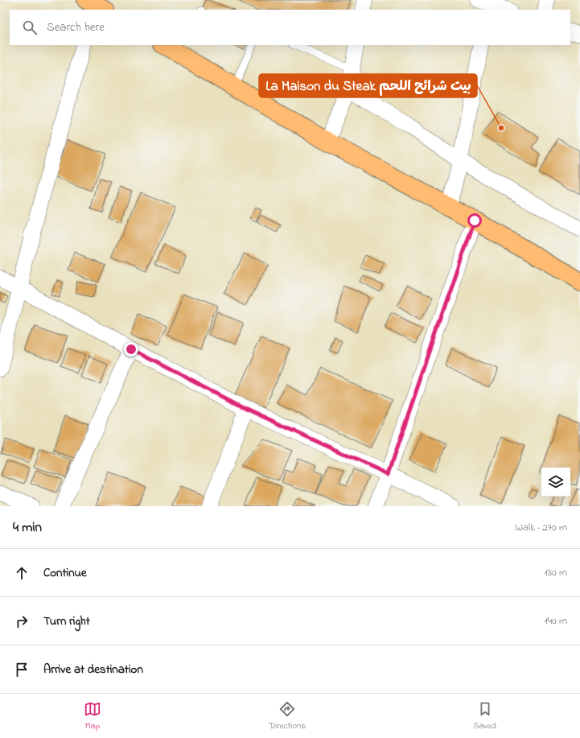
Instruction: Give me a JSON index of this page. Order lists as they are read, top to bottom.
{
  "places": ["La Maison du Steak بيت شرائح اللحم"],
  "page": {
    "search": "Search here",
    "heading": ["4 min", "Walk · 270 m"],
    "list": [
      ["Continue", "130 m"],
      ["Turn right", "140 m"],
      "Arrive at destination"
    ],
    "nav": ["Map", "Directions", "Saved"]
  }
}
